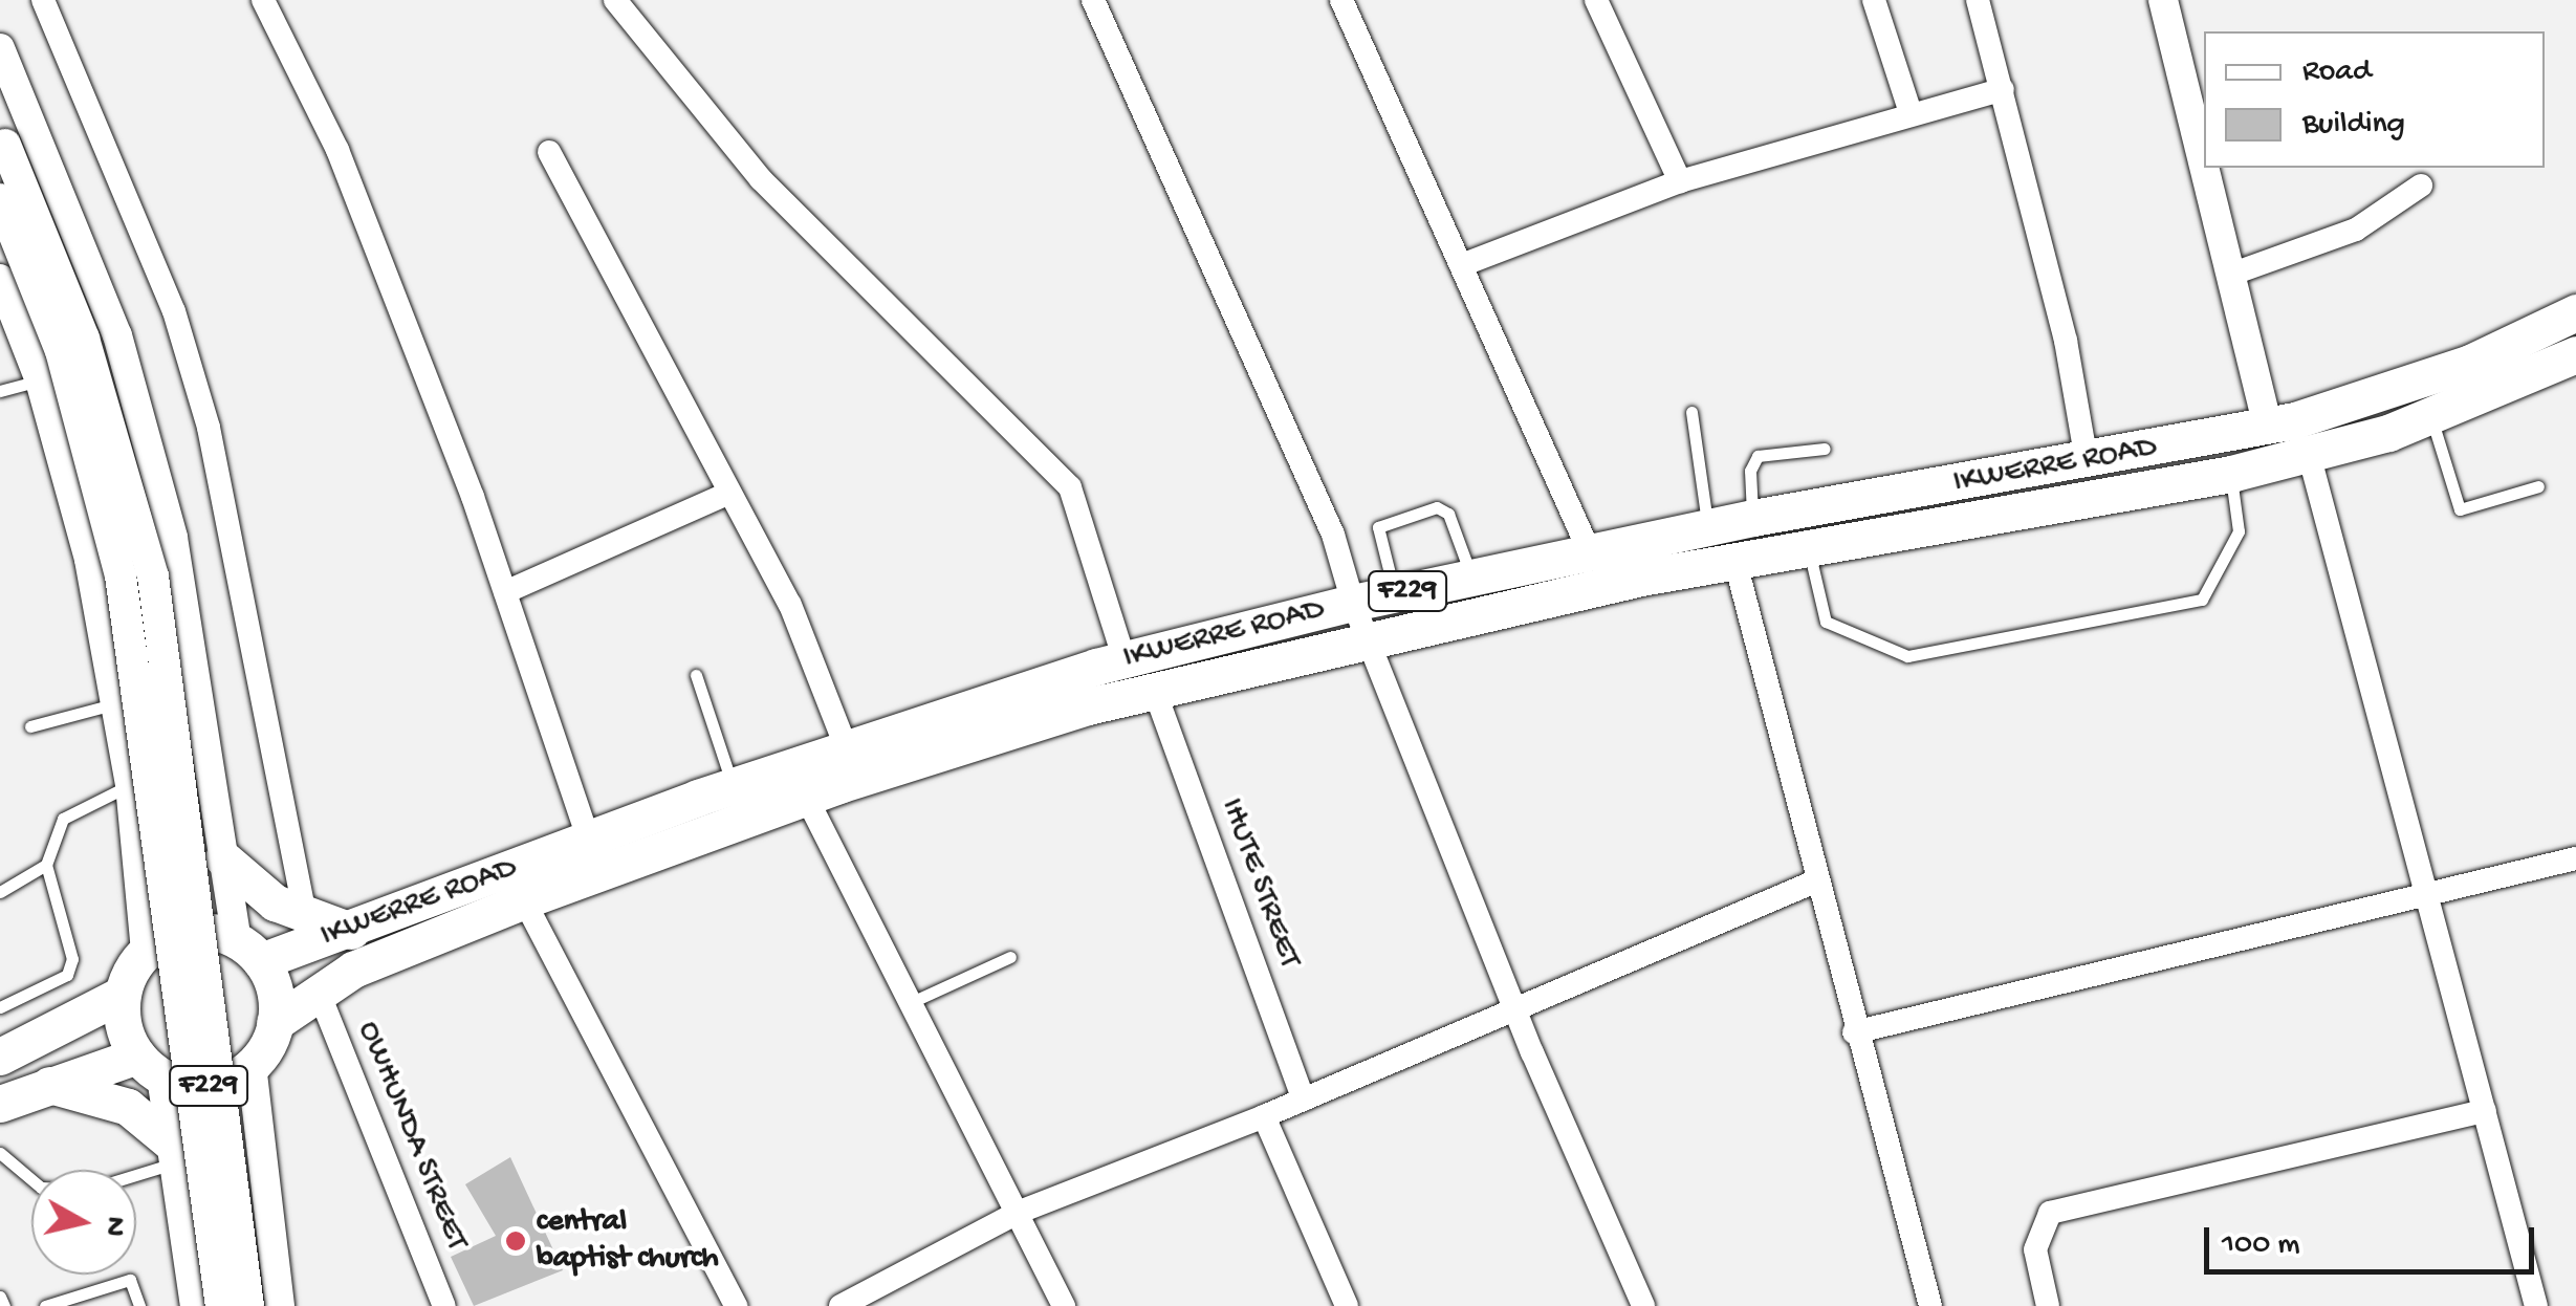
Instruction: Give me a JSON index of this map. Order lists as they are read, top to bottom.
{
  "streets": {
    "main road": ["IKWERRE ROAD", "F229"],
    "street": ["IHUTE STREET", "OWHUNDA STREET"]
  },
  "crossings": [
    ["IKWERRE ROAD", "F229"],
    ["IKWERRE ROAD", "IHUTE STREET"],
    ["IKWERRE ROAD", "OWHUNDA STREET"]
  ],
  "places": ["central baptist church"],
  "legend": ["Road", "Building"],
  "scale_bar": "100 m",
  "north": "right"
}
